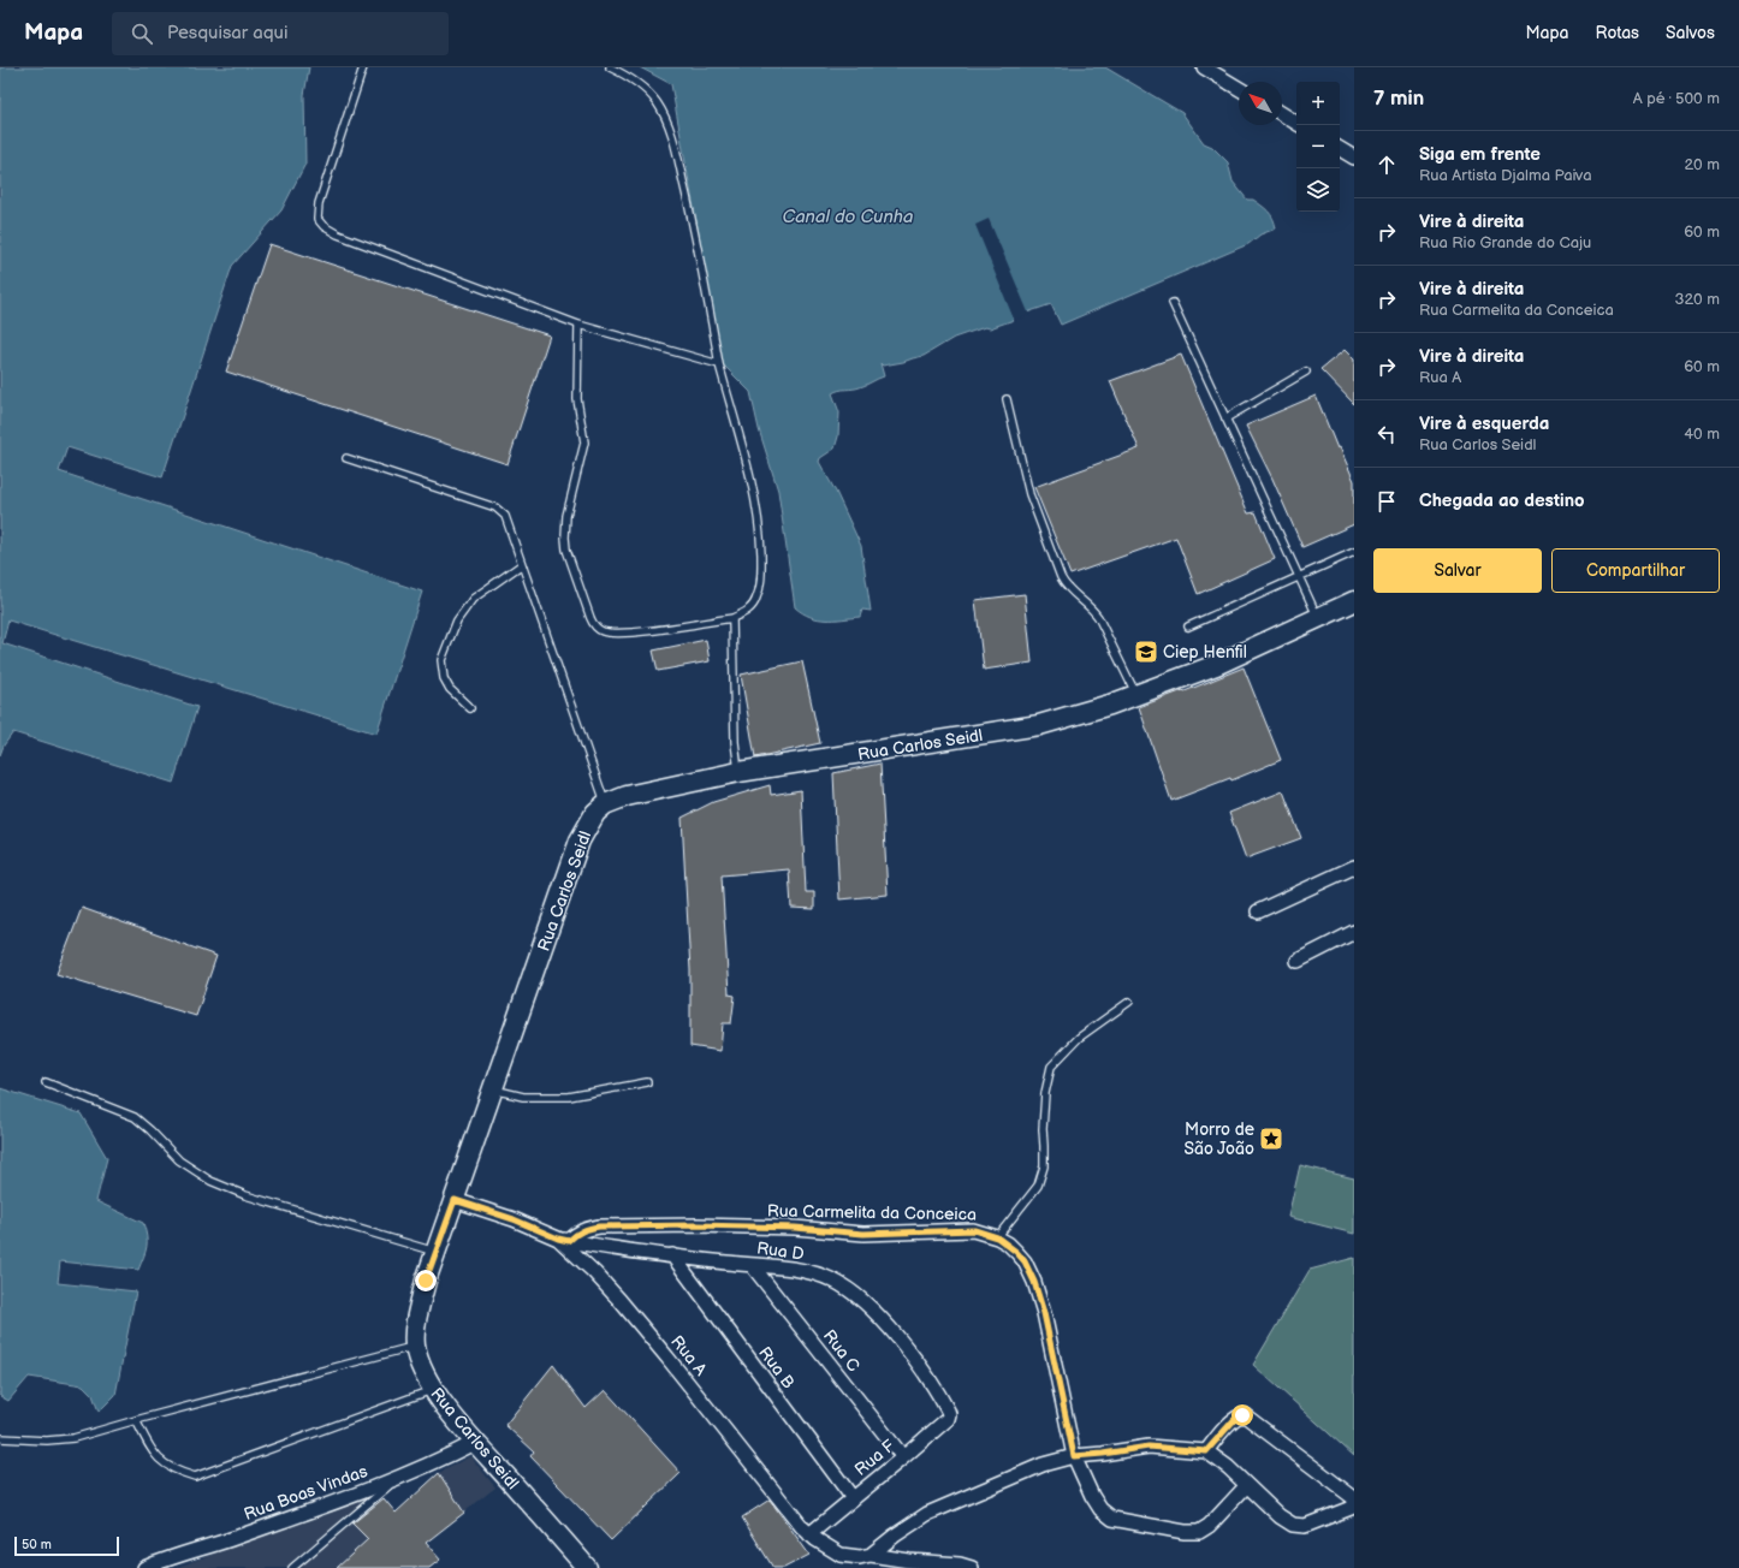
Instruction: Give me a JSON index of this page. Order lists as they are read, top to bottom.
{
  "streets": {
    "street": [
      "Rua Carlos Seidl",
      "Rua Carmelita da Conceica",
      "Rua D",
      "Rua C",
      "Rua A",
      "Rua B",
      "Rua F",
      "Rua Boas Vindas"
    ]
  },
  "crossings": [
    ["Rua Carlos Seidl", "Rua A"],
    ["Rua Carlos Seidl", "Rua Boas Vindas"],
    ["Rua Carmelita da Conceica", "Rua D"],
    ["Rua Carmelita da Conceica", "Rua A"],
    ["Rua D", "Rua C"],
    ["Rua D", "Rua A"],
    ["Rua D", "Rua B"],
    ["Rua D", "Rua F"],
    ["Rua C", "Rua F"],
    ["Rua A", "Rua F"],
    ["Rua B", "Rua F"]
  ],
  "water": ["Canal do Cunha"],
  "places": {
    "school or university": ["Ciep Henfil"],
    "place": ["Morro de São João"]
  },
  "scale_bar": "50 m",
  "north": "top left",
  "page": {
    "header": "Mapa",
    "search": "Pesquisar aqui",
    "nav": ["Mapa", "Rotas", "Salvos"],
    "heading": ["7 min", "A pé · 500 m"],
    "map_buttons": ["+", "−"],
    "list": [
      ["Siga em frente", "Rua Artista Djalma Paiva", "20 m"],
      ["Vire à direita", "Rua Rio Grande do Caju", "60 m"],
      ["Vire à direita", "Rua Carmelita da Conceica", "320 m"],
      ["Vire à direita", "Rua A", "60 m"],
      ["Vire à esquerda", "Rua Carlos Seidl", "40 m"],
      "Chegada ao destino"
    ],
    "buttons": ["Salvar", "Compartilhar"],
    "scale": "50 m"
  }
}
